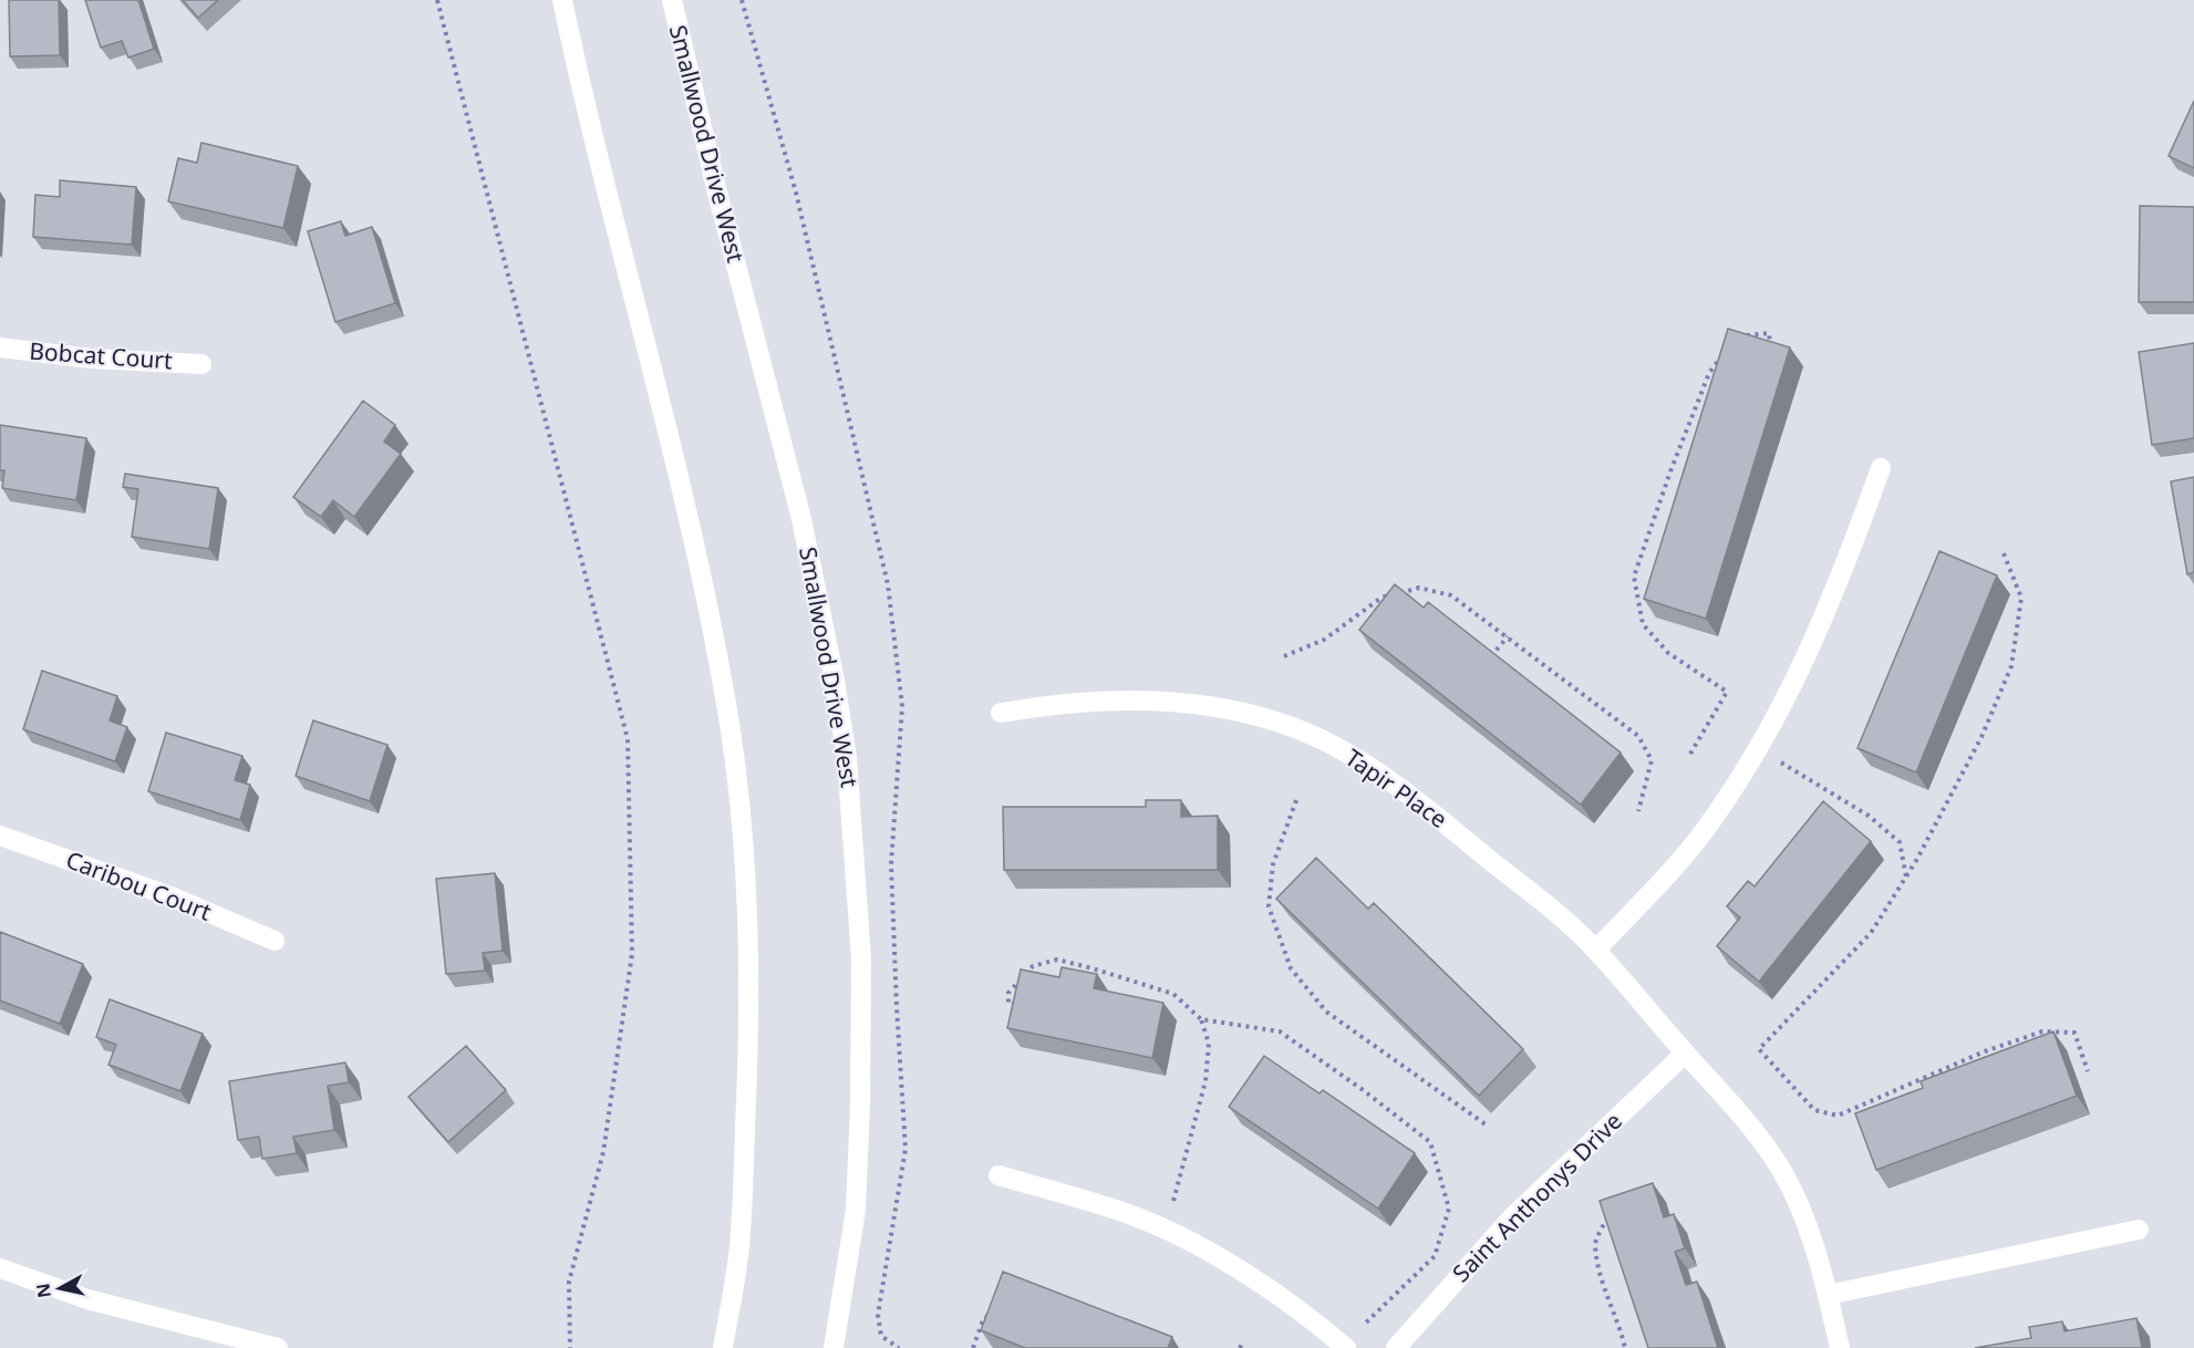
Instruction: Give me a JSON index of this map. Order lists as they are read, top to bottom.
{
  "streets": {
    "street": [
      "Smallwood Drive West",
      "Bobcat Court",
      "Tapir Place",
      "Caribou Court",
      "Saint Anthonys Drive"
    ]
  },
  "crossings": [
    ["Tapir Place", "Saint Anthonys Drive"]
  ],
  "north": "left"
}
